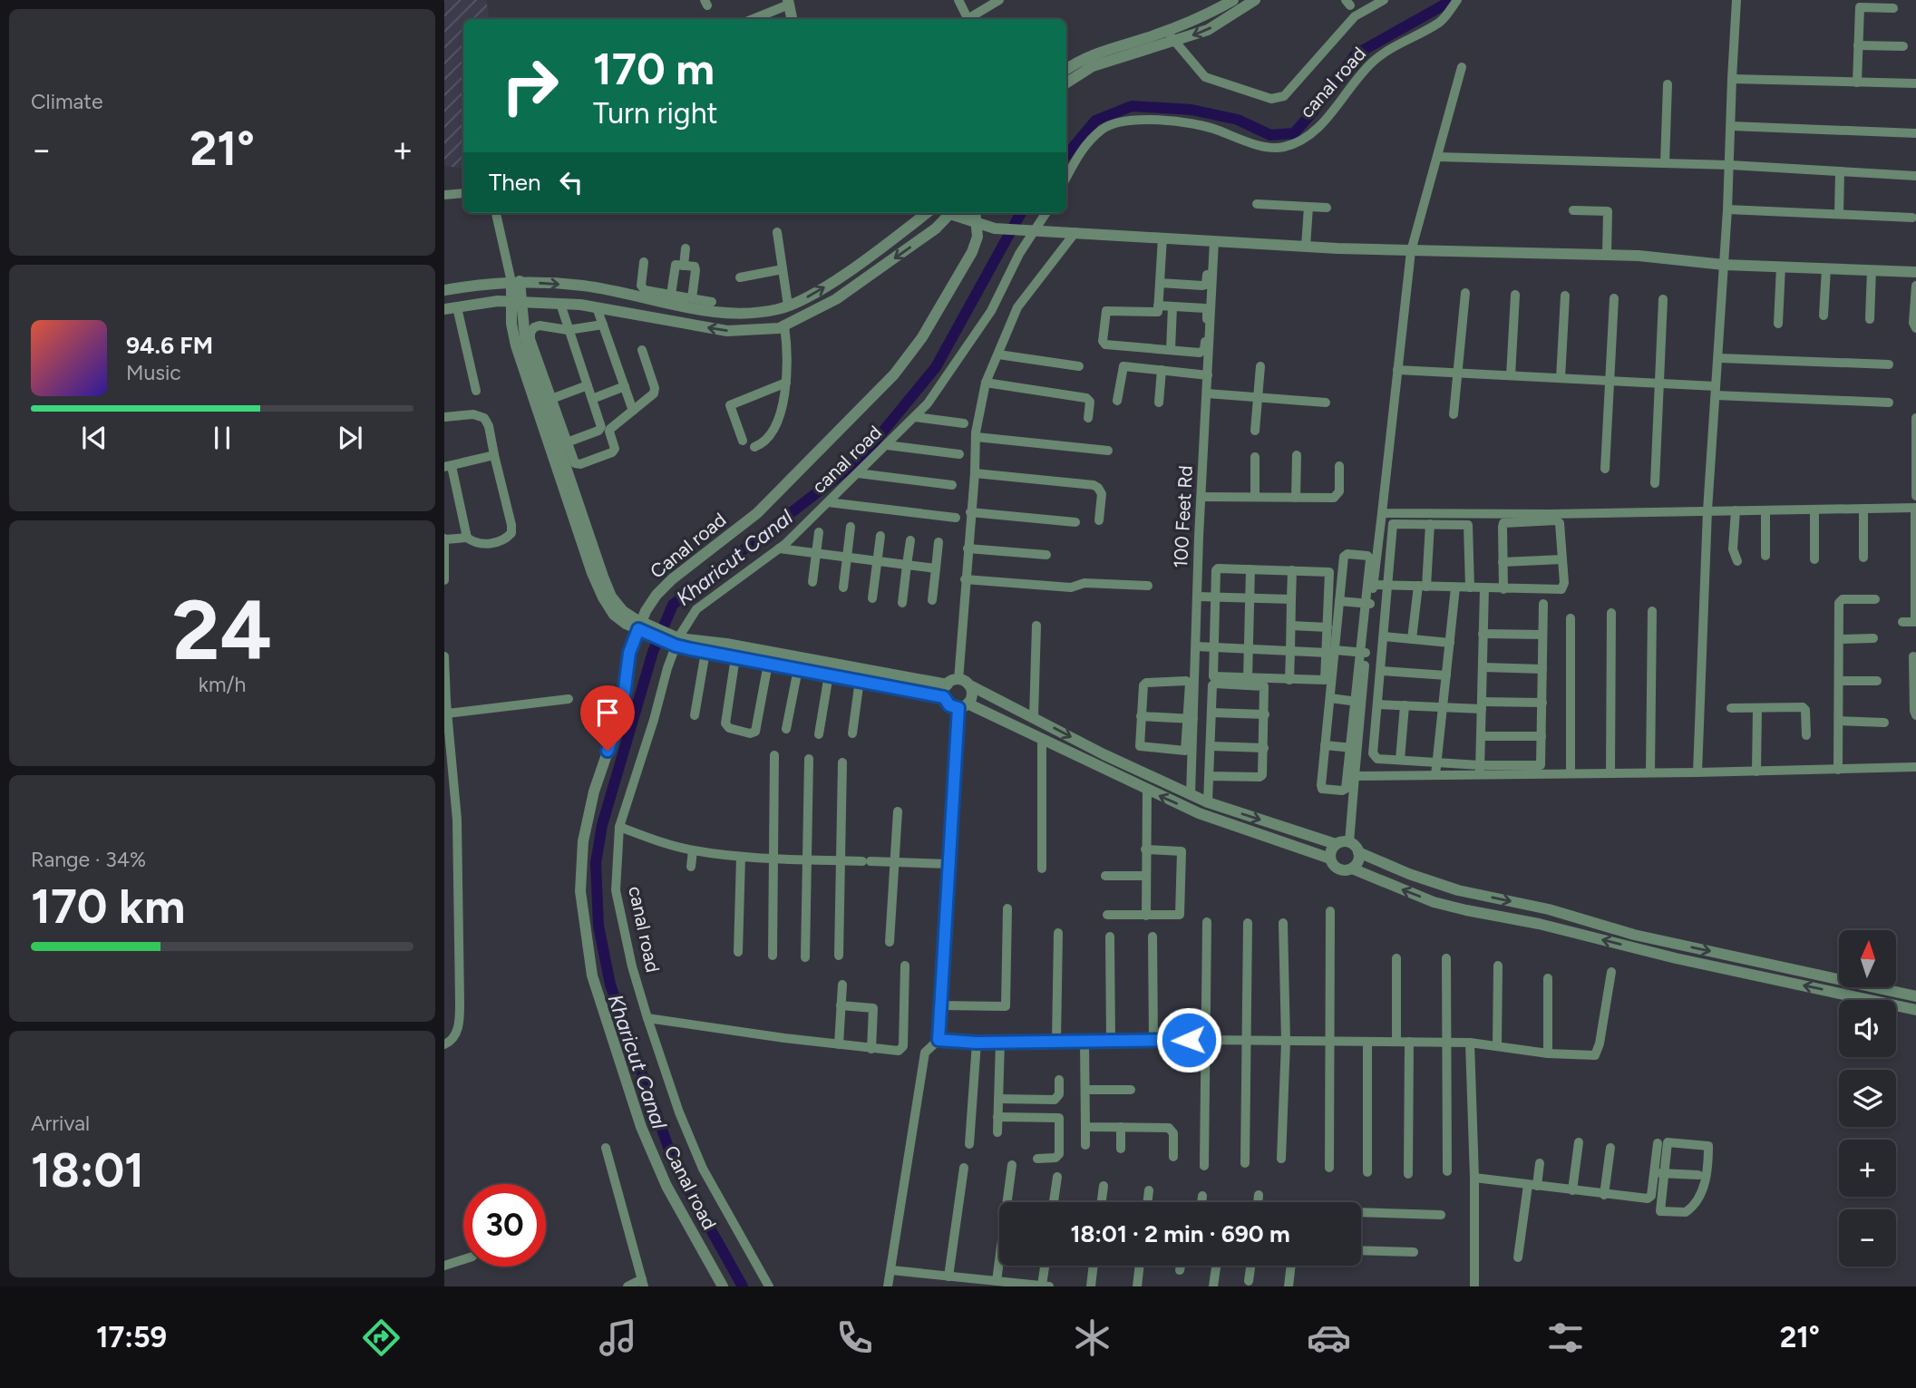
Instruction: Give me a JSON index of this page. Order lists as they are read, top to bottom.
{
  "streets": {
    "street": ["canal road", "100 Feet Rd", "Canal road"]
  },
  "water": ["Kharicut Canal"],
  "north": "top",
  "page": {
    "tile": [
      "Climate",
      ["24", "km/h"],
      ["Range · 34%", "170 km"],
      ["Arrival", "18:01"]
    ],
    "turn": ["170 m", "Turn right"],
    "heat": ["−", "21°", "+"],
    "then": "Then",
    "song": ["94.6 FM", "Music"],
    "map_buttons": ["+", "−"],
    "limit": "30",
    "trip": "18:01 · 2 min · 690 m",
    "tabs": ["17:59", "21°"]
  }
}
